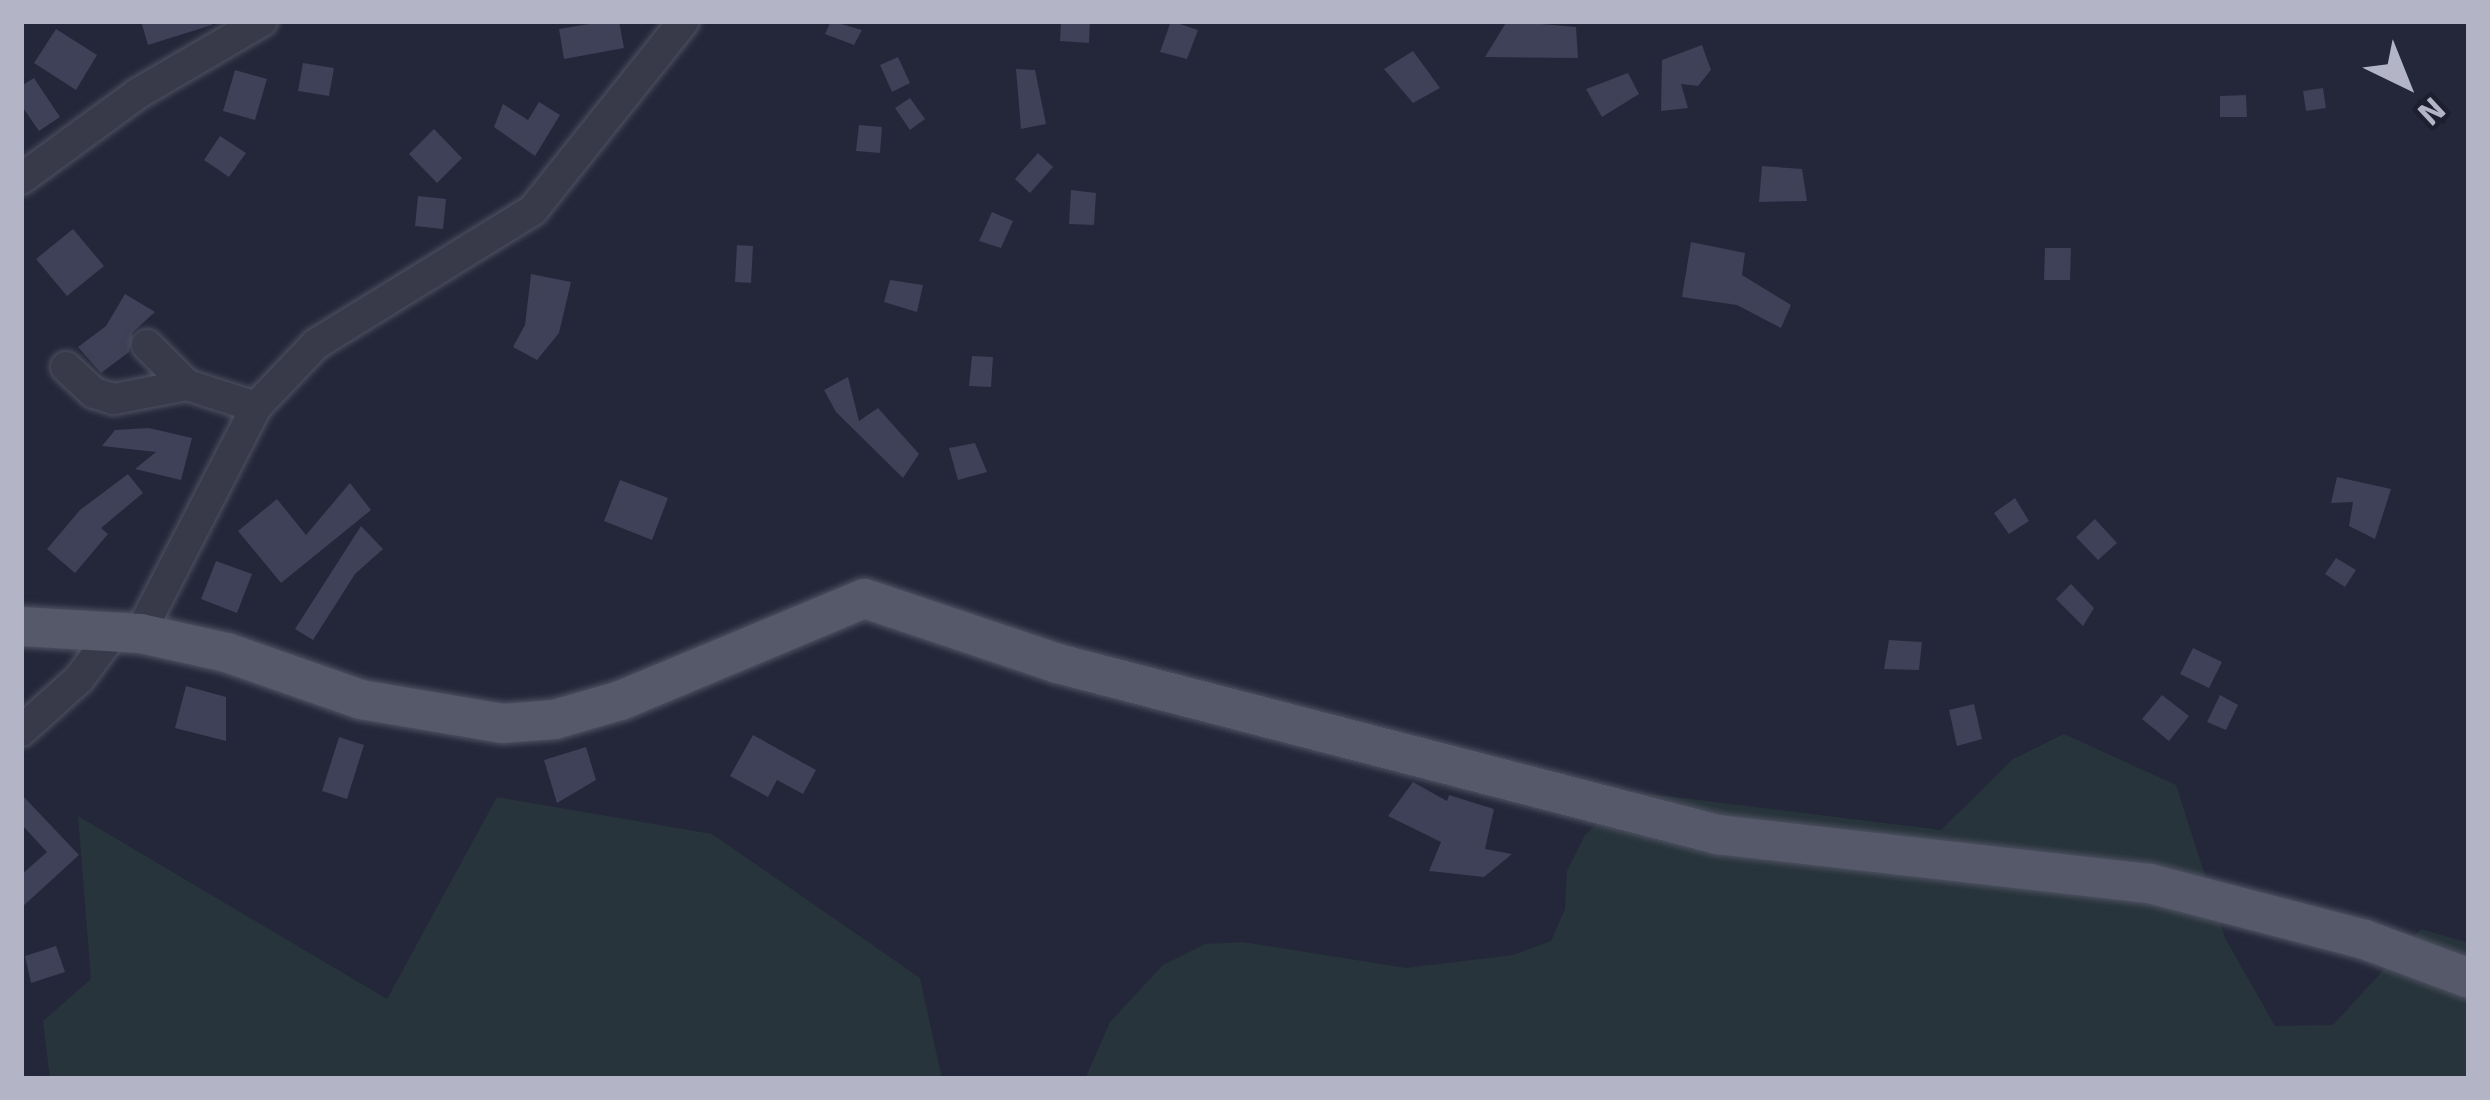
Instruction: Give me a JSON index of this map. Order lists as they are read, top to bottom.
{
  "north": "bottom right"
}
